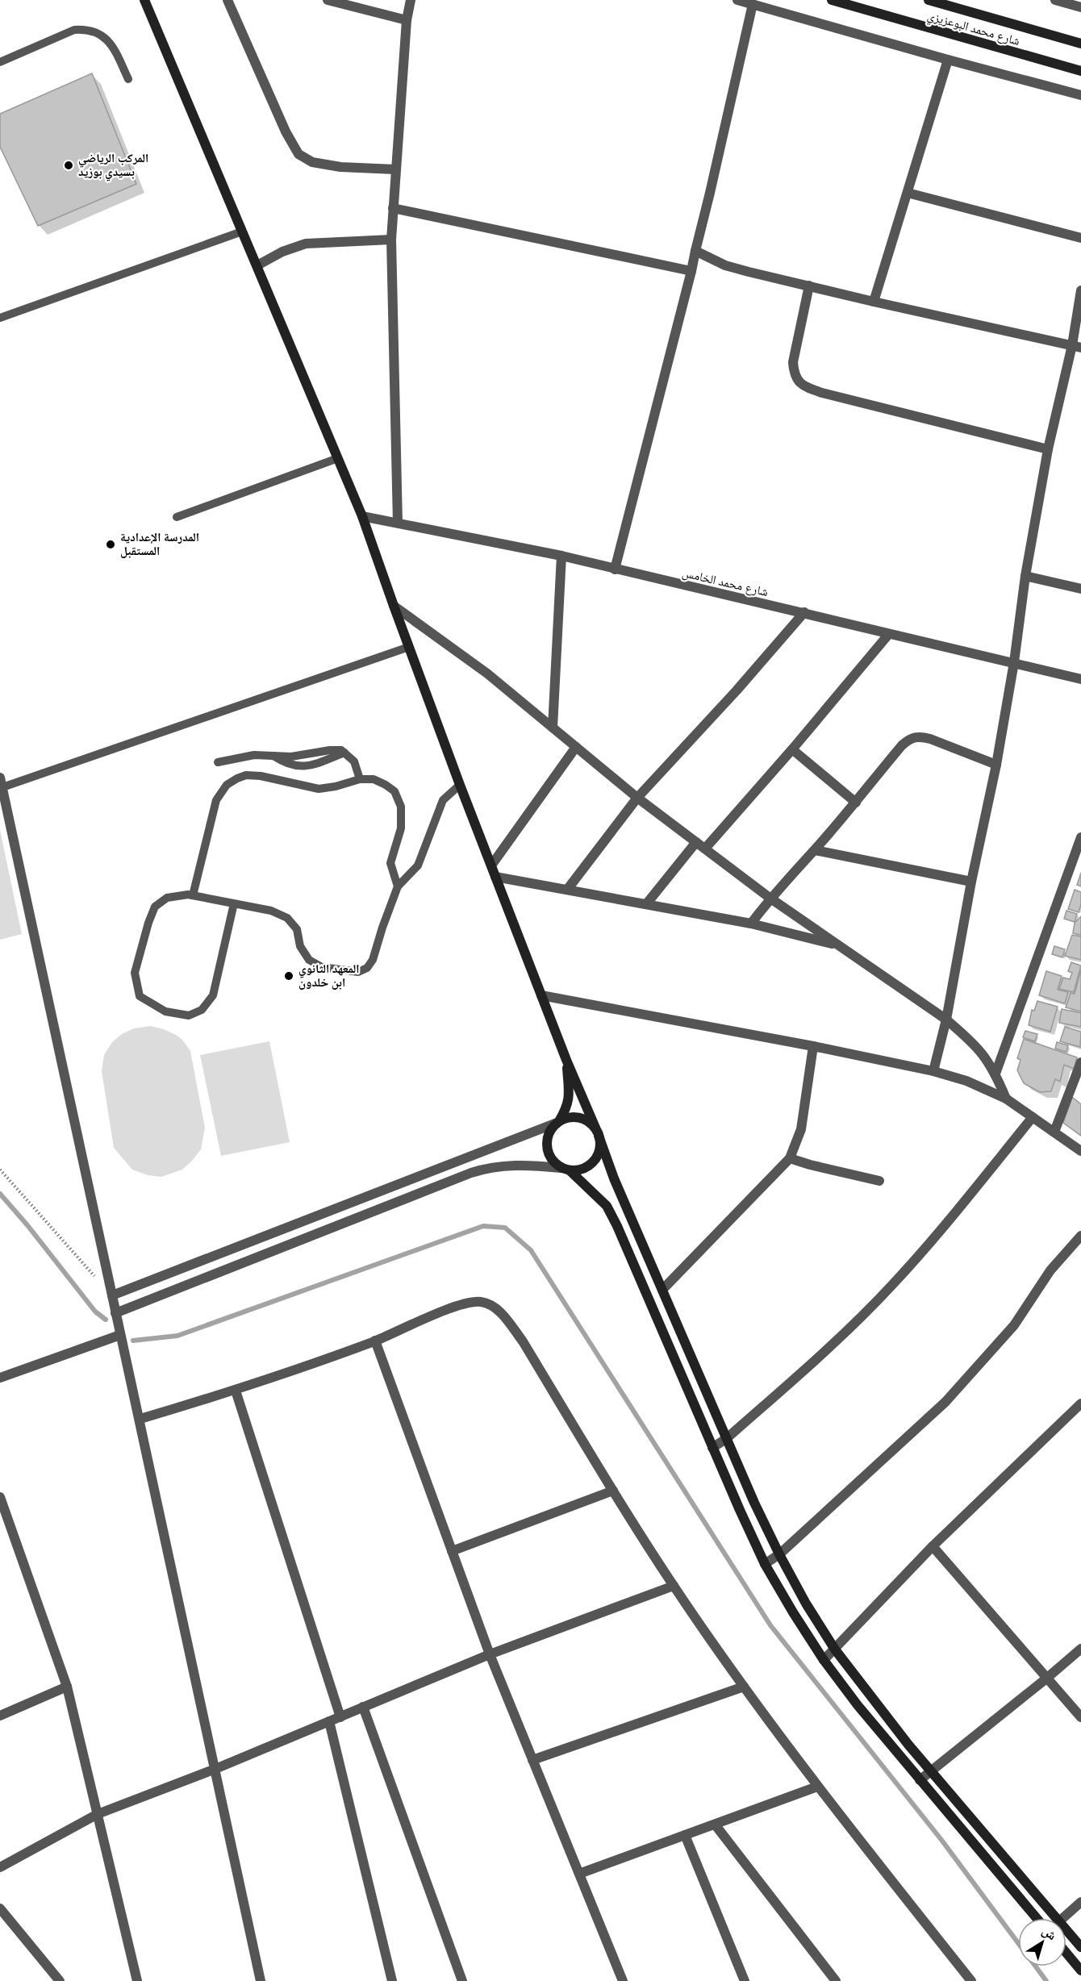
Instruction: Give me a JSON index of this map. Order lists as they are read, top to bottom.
{
  "streets": {
    "street": ["شارع محمد البوعزيزي", "شارع محمد الخامس"]
  },
  "places": ["المركب الرياضي بسيدي بوزيد", "المدرسة الإعدادية المستقبل", "المعهد الثانوي ابن خلدون"],
  "north": "top right"
}
